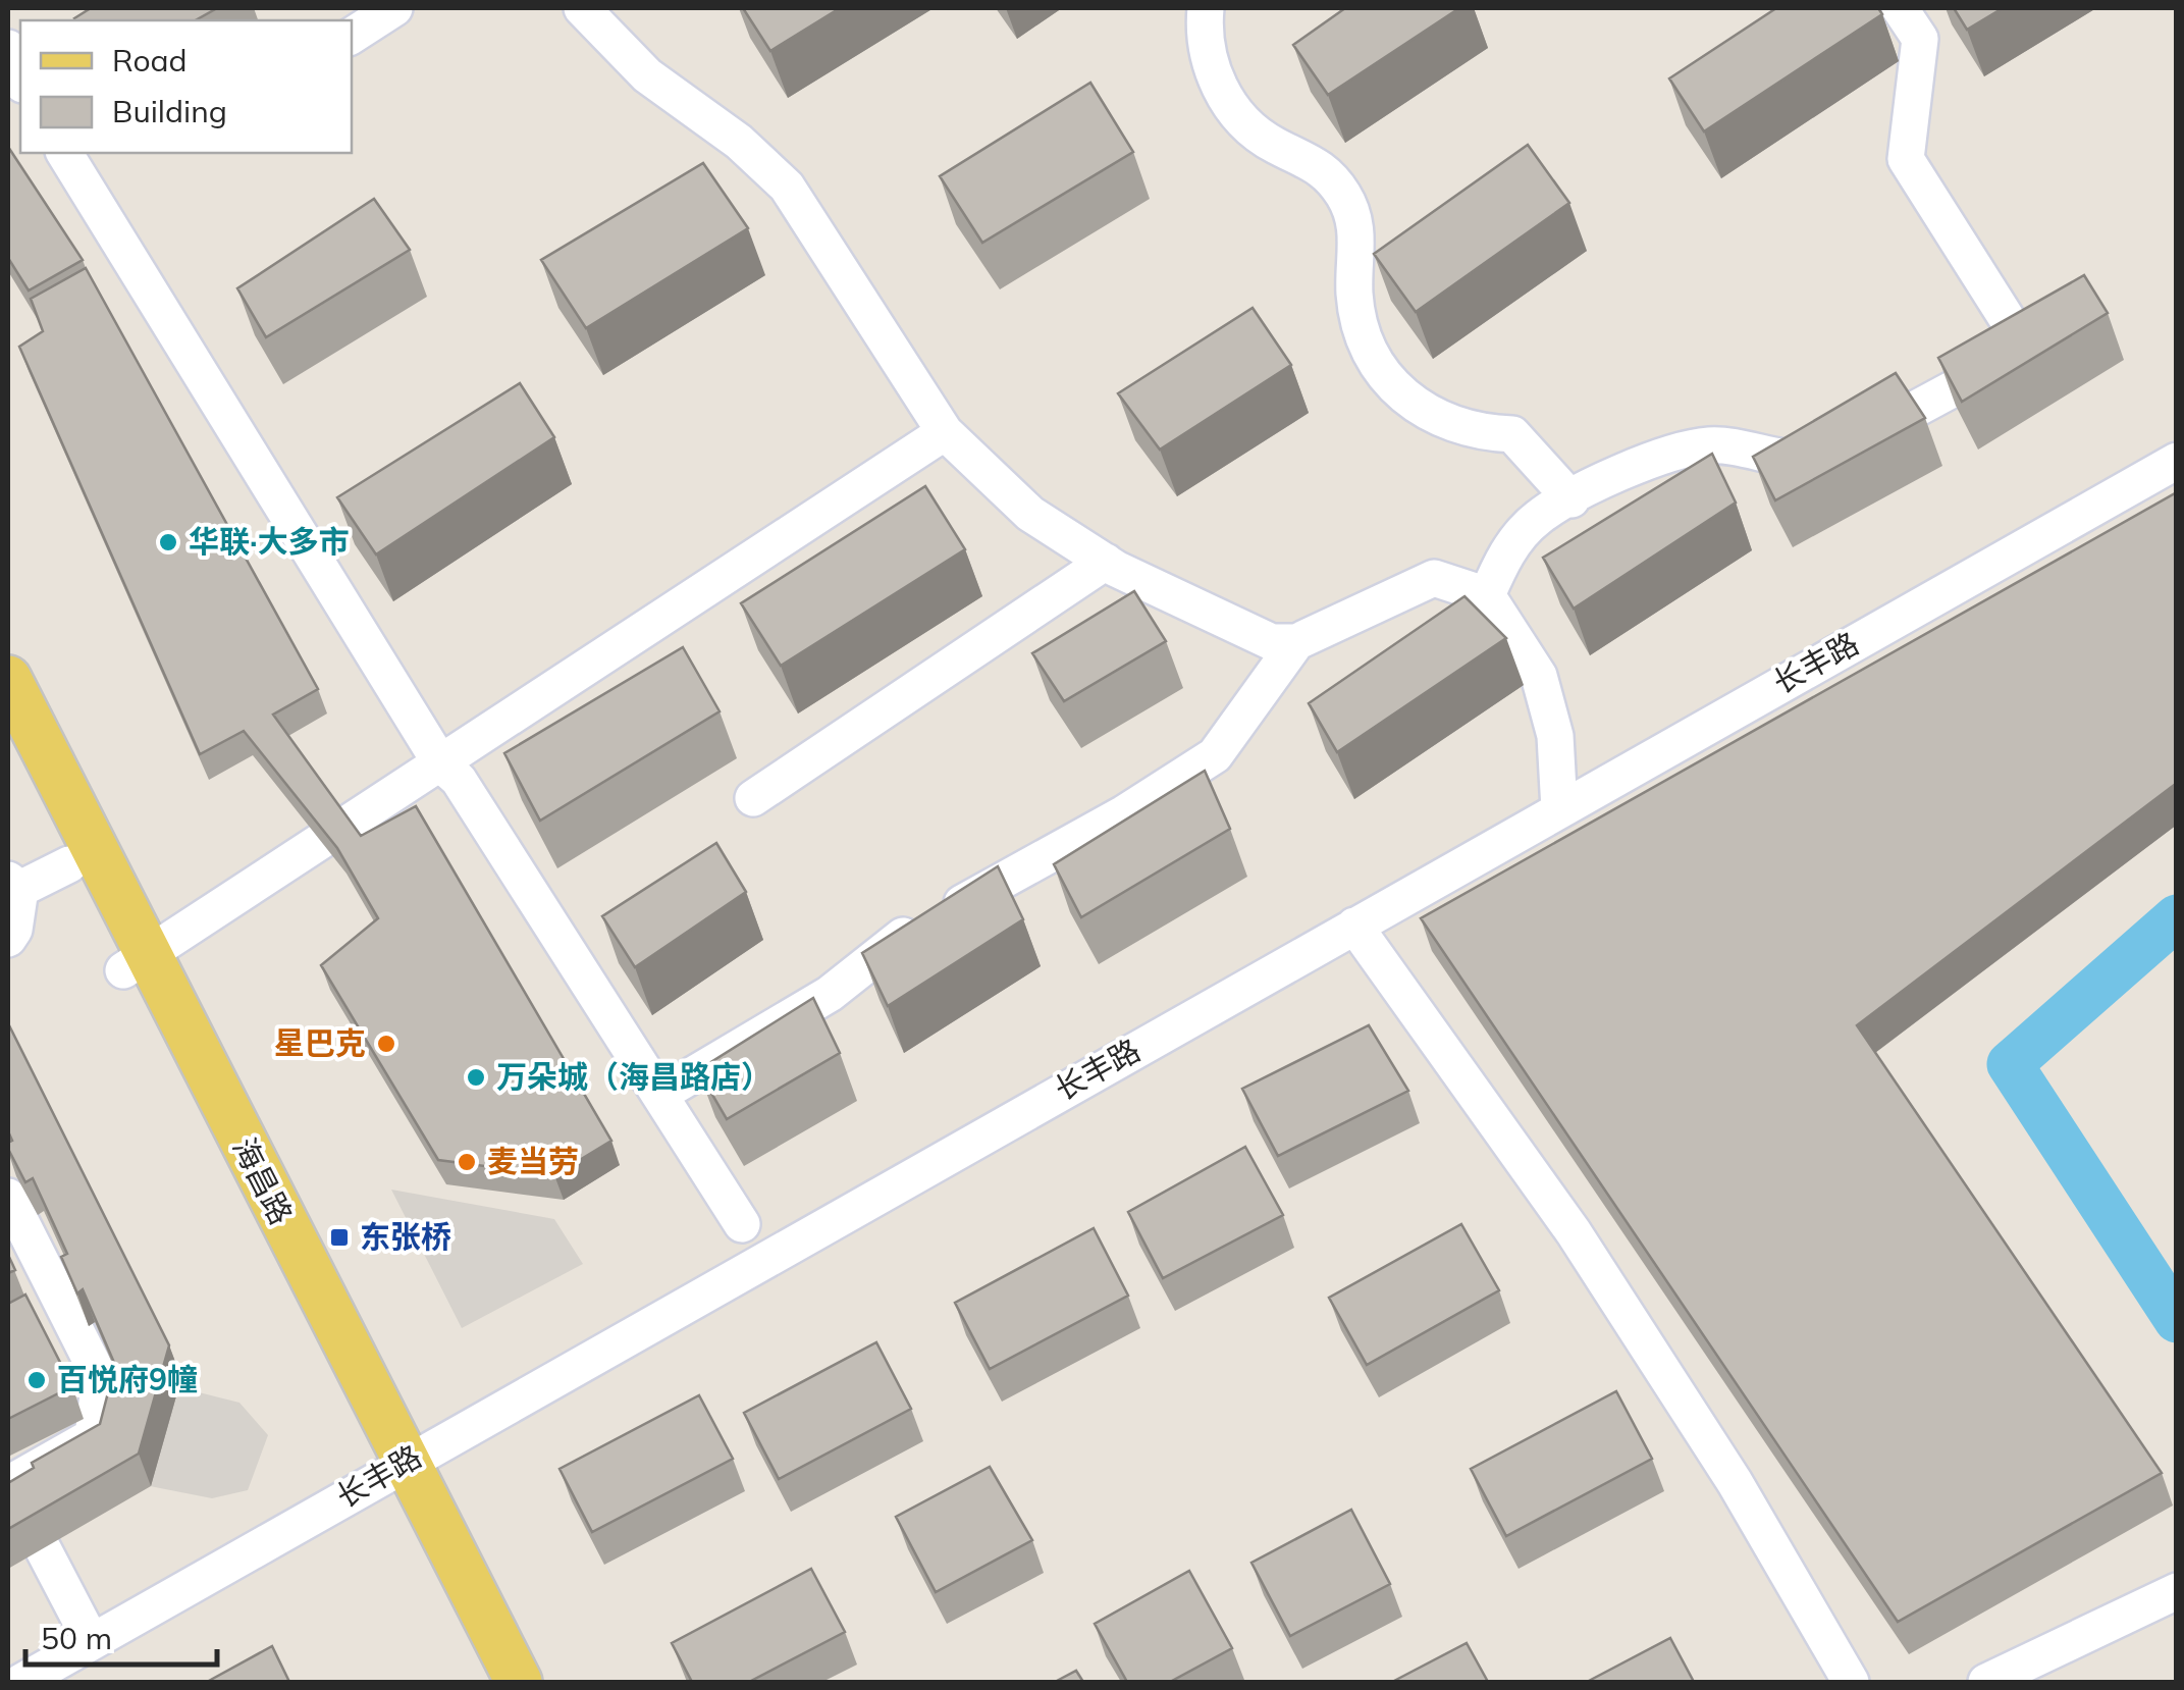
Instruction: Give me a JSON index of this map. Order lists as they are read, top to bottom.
{
  "streets": {
    "main road": ["海昌路"],
    "street": ["长丰路"]
  },
  "crossings": [
    ["长丰路", "海昌路"]
  ],
  "places": {
    "other": [
      "华联·大多市",
      "星巴克",
      "万朵城（海昌路店）",
      "麦当劳",
      "百悦府9幢"
    ],
    "transit": ["东张桥"]
  },
  "legend": ["Road", "Building"],
  "scale_bar": "50 m"
}
